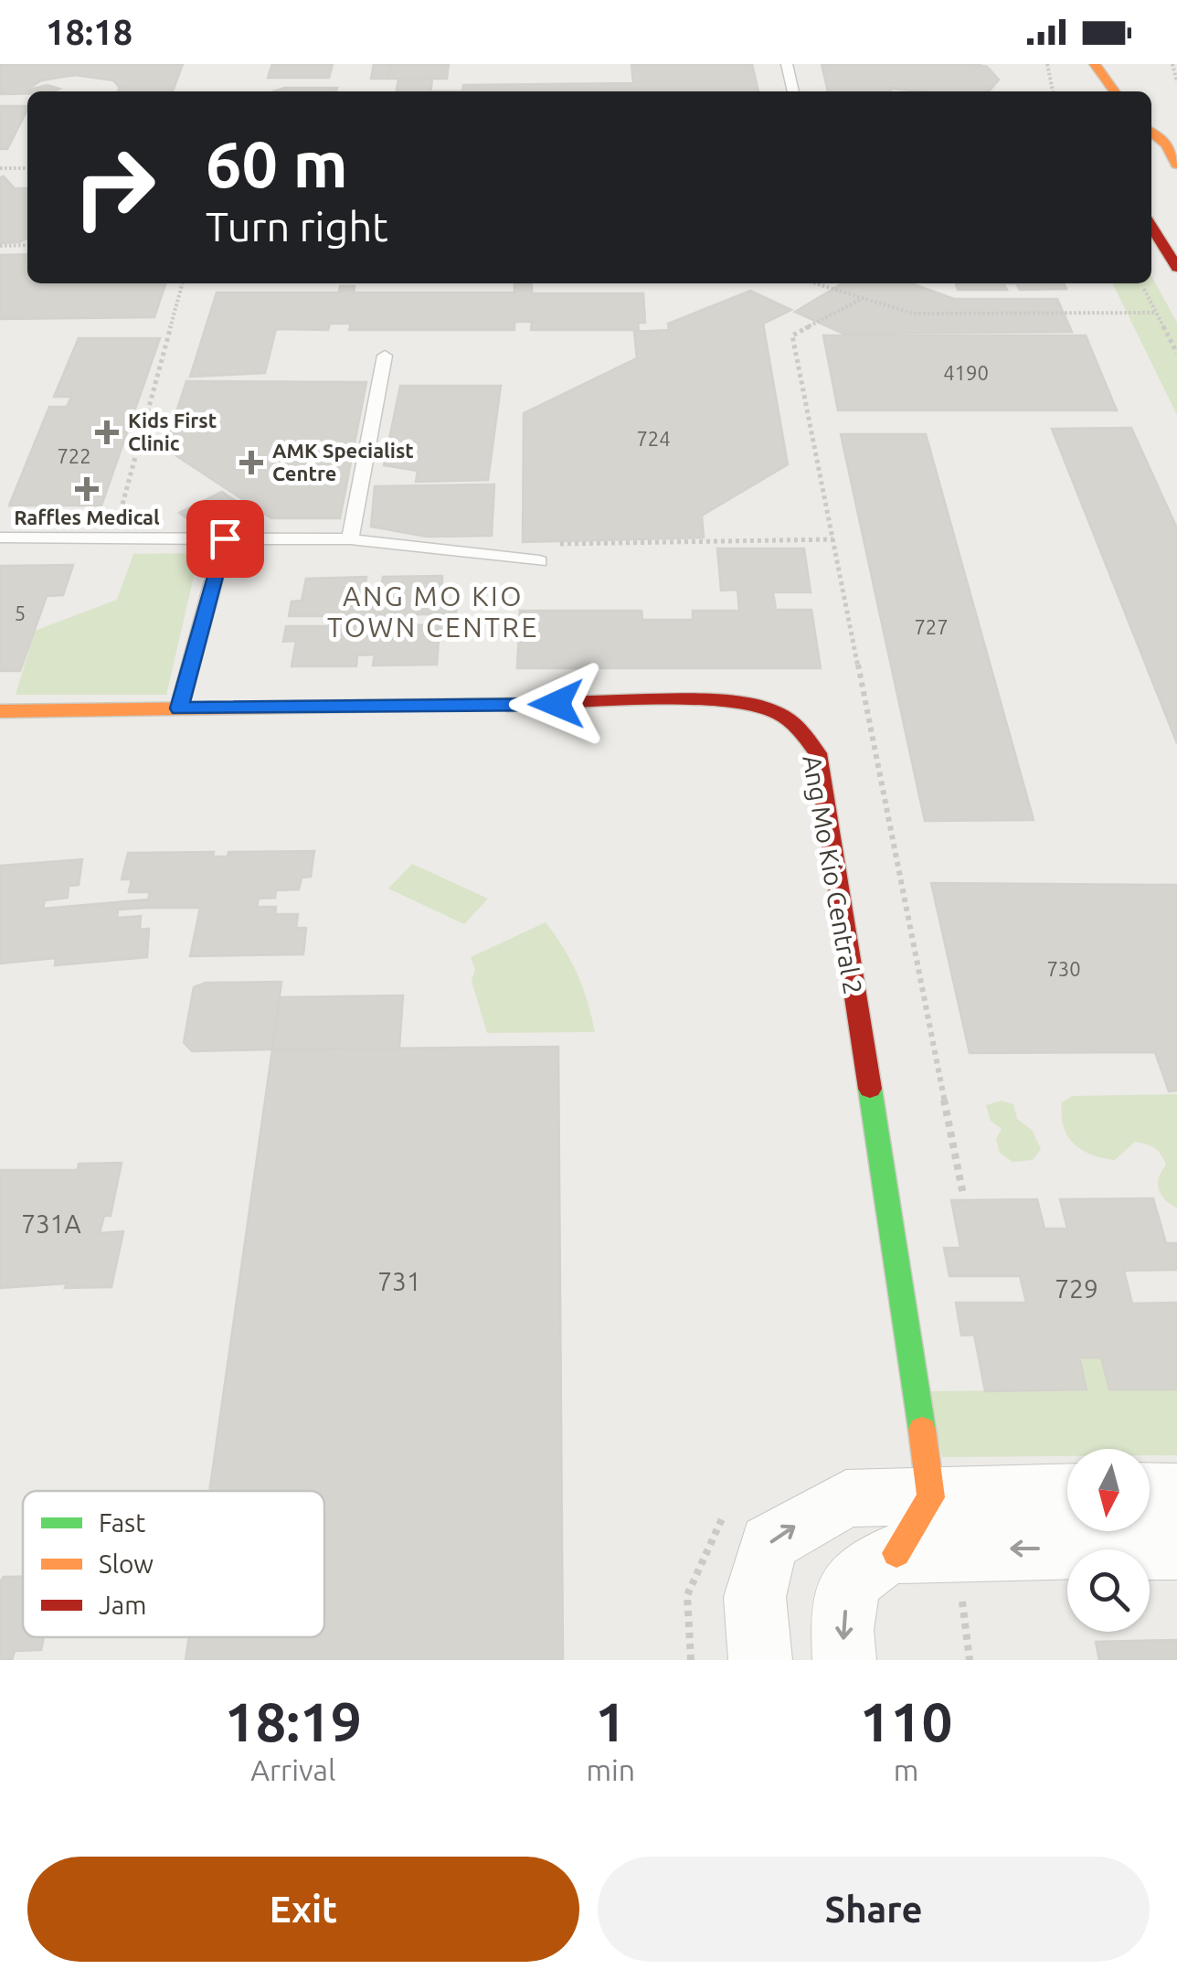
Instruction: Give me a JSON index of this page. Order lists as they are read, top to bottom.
{
  "streets": {
    "street": ["Ang Mo Kio Central 2"]
  },
  "districts": ["ANG MO KIO TOWN CENTRE"],
  "places": {
    "health": ["Kids First Clinic", "AMK Specialist Centre", "Raffles Medical"]
  },
  "house_numbers": [
    "4190",
    "724",
    "722",
    "5",
    "727",
    "730",
    "731A",
    "731",
    "729"
  ],
  "legend": ["Fast", "Slow", "Jam"],
  "north": "bottom",
  "page": {
    "status": "18:18",
    "turn": ["60 m", "Turn right"],
    "eta": [
      "18:19",
      "Arrival",
      "1",
      "min",
      "110",
      "m"
    ],
    "buttons": ["Exit", "Share"]
  }
}
